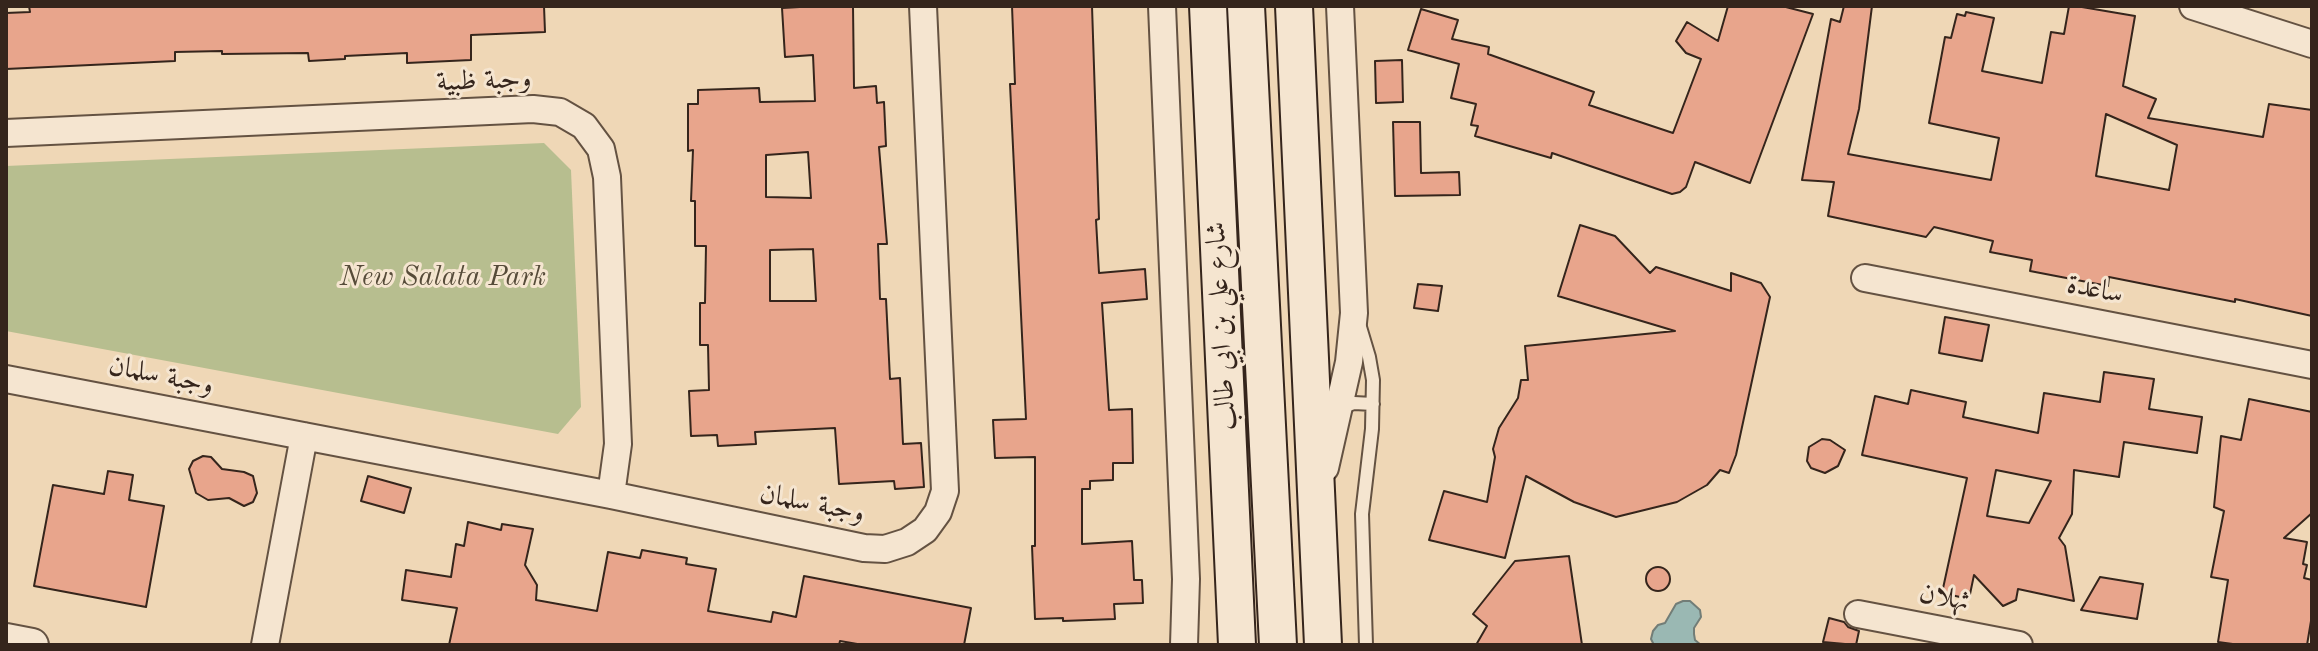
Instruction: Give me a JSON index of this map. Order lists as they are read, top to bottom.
{
  "streets": {
    "main road": ["شارع علي بن ابي طالب"],
    "street": [
      "وجبة ظبية",
      "ساعدة",
      "وجبة سلمان",
      "ثهلان"
    ]
  },
  "crossings": [
    ["وجبة ظبية", "وجبة سلمان"]
  ],
  "parks": ["New Salata Park"]
}
